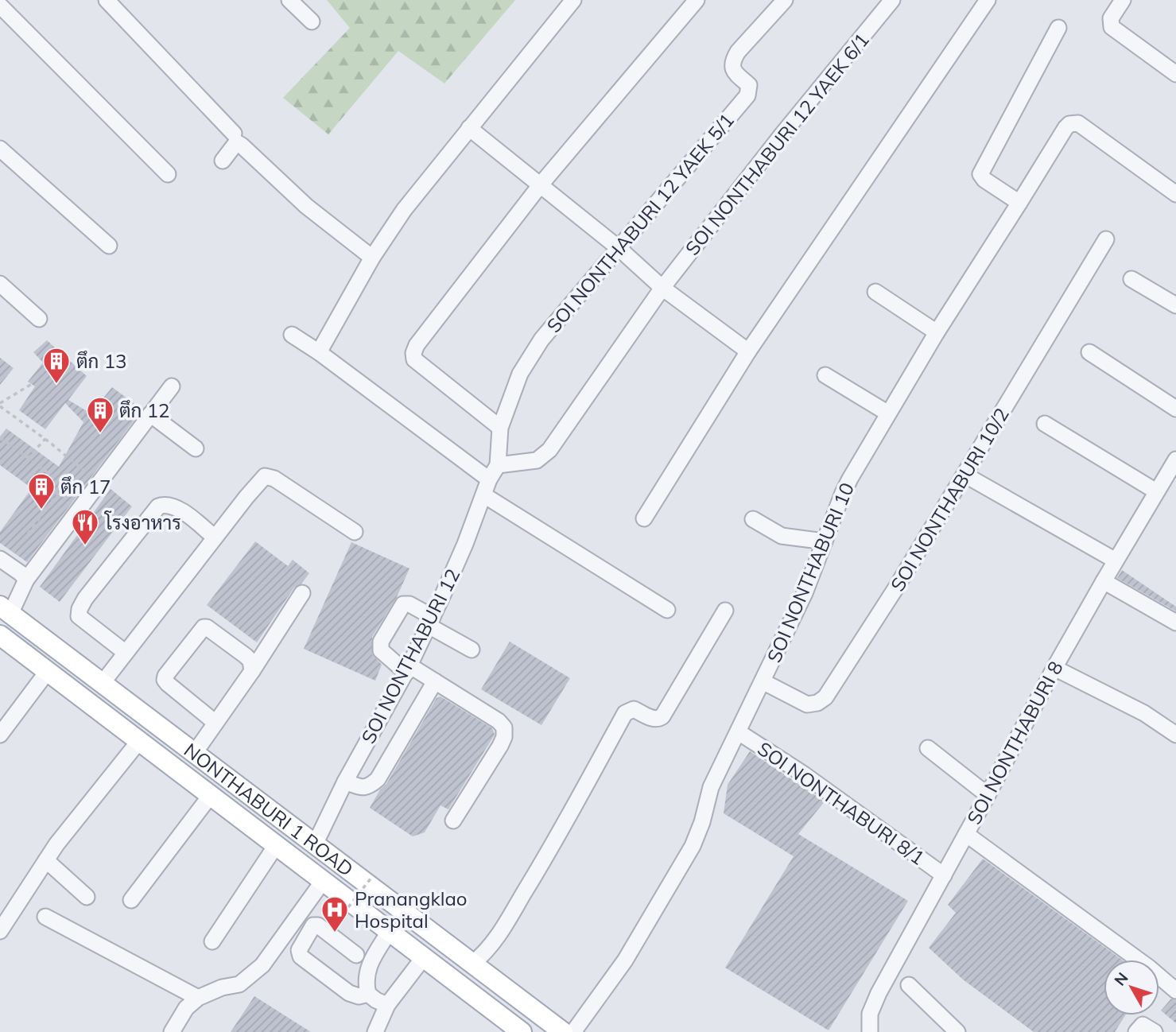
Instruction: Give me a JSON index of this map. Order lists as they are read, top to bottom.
{
  "streets": {
    "main road": ["NONTHABURI 1 ROAD"],
    "street": [
      "SOI NONTHABURI 12 YAEK 6/1",
      "SOI NONTHABURI 12 YAEK 5/1",
      "SOI NONTHABURI 10/2",
      "SOI NONTHABURI 10",
      "SOI NONTHABURI 12",
      "SOI NONTHABURI 8",
      "SOI NONTHABURI 8/1"
    ]
  },
  "crossings": [
    ["SOI NONTHABURI 12 YAEK 6/1", "SOI NONTHABURI 12 YAEK 5/1"],
    ["SOI NONTHABURI 12 YAEK 6/1", "SOI NONTHABURI 12"],
    ["SOI NONTHABURI 12 YAEK 5/1", "SOI NONTHABURI 12"],
    ["SOI NONTHABURI 10/2", "SOI NONTHABURI 10"],
    ["SOI NONTHABURI 10", "SOI NONTHABURI 8/1"],
    ["SOI NONTHABURI 12", "NONTHABURI 1 ROAD"],
    ["SOI NONTHABURI 8", "SOI NONTHABURI 8/1"]
  ],
  "places": {
    "building": ["ตึก 13", "ตึก 12", "ตึก 17"],
    "restaurant": ["โรงอาหาร"],
    "hospital": ["Pranangklao Hospital"]
  },
  "north": "top left"
}
